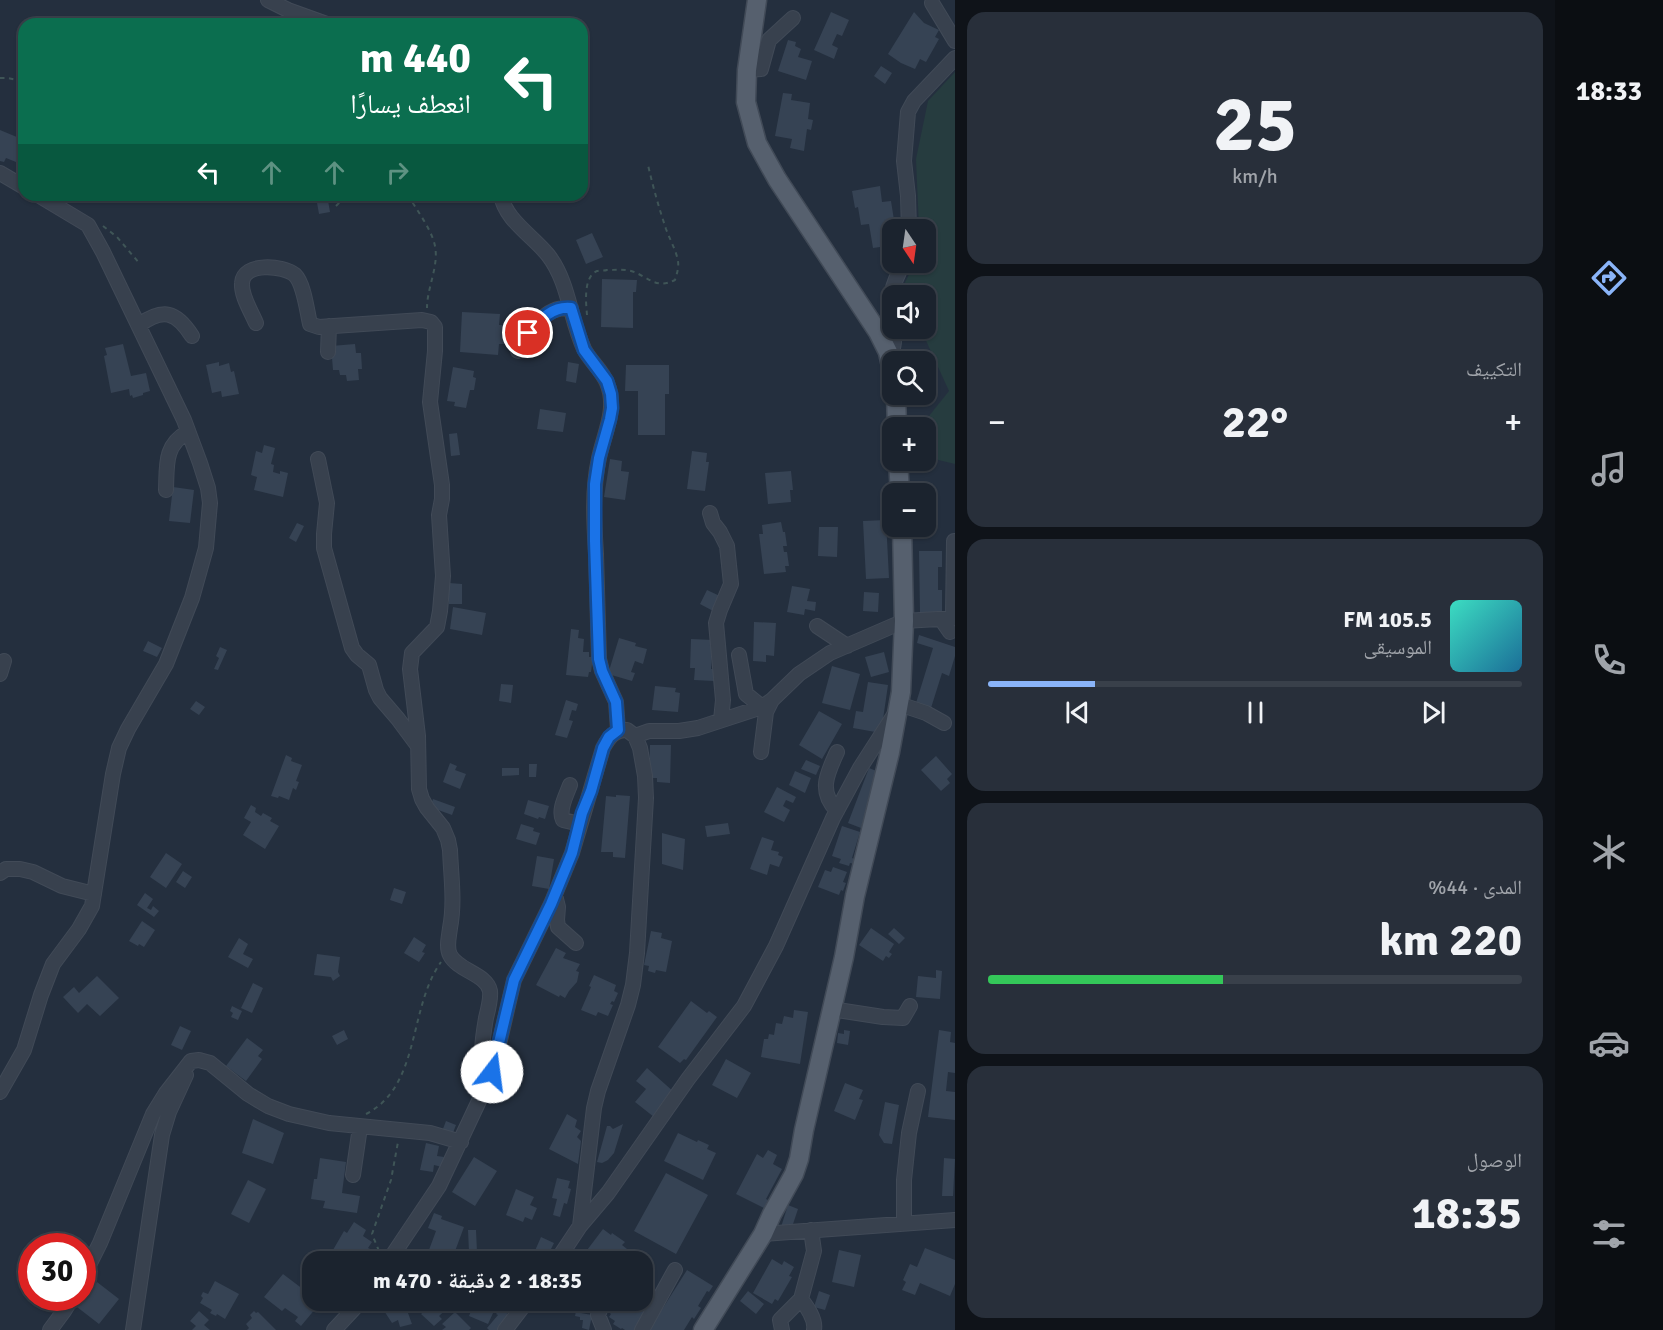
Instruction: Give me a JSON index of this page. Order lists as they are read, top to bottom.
{
  "north": "bottom",
  "page": {
    "tabs": "18:33",
    "tile": [
      ["25", "km/h"],
      "التكييف",
      ["المدى · 44%", "220 km"],
      ["الوصول", "18:35"]
    ],
    "turn": ["440 m", "انعطف يسارًا"],
    "map_buttons": ["+", "−"],
    "heat": ["−", "22°", "+"],
    "song": ["105.5 FM", "الموسيقى"],
    "limit": "30",
    "trip": "18:35 · 2 دقيقة · 470 m"
  }
}
